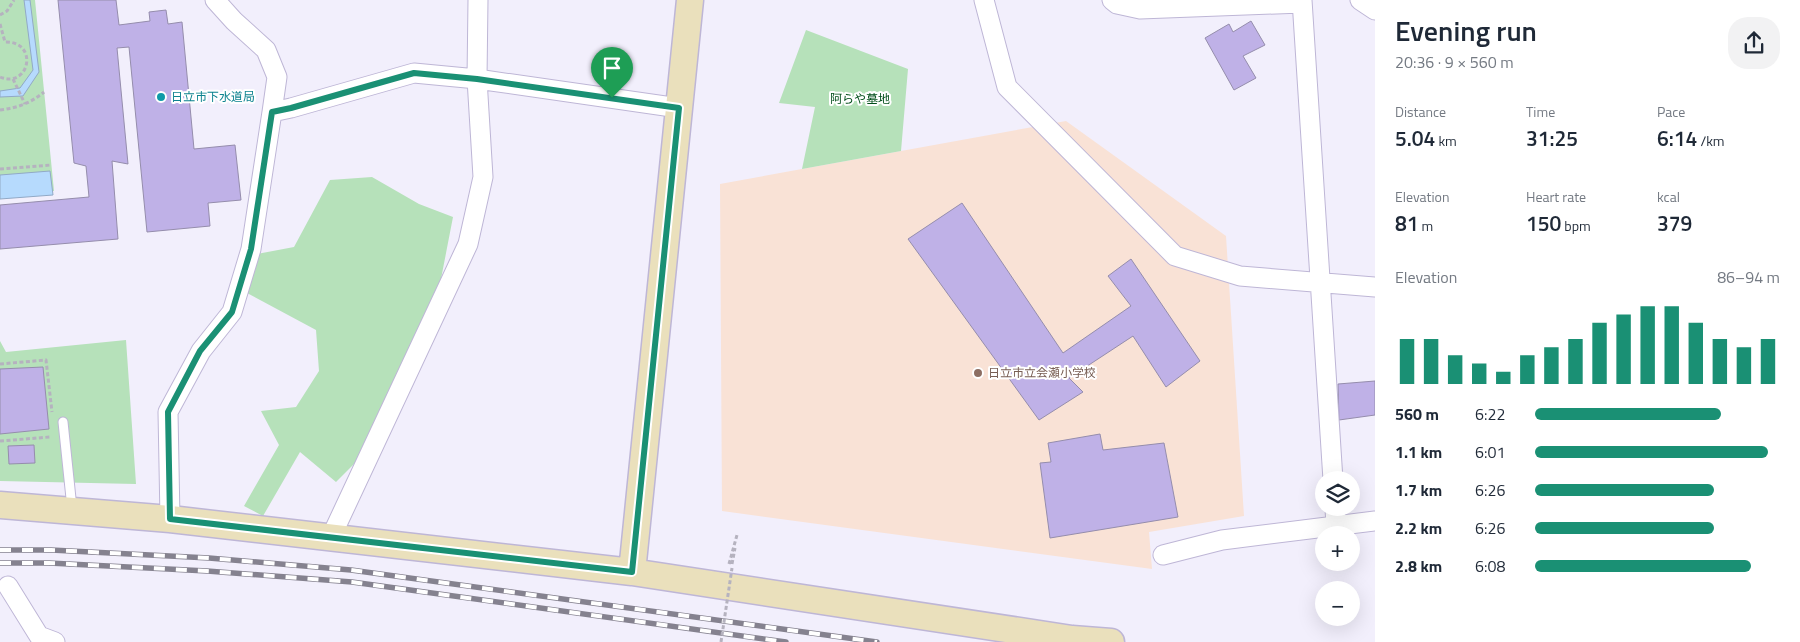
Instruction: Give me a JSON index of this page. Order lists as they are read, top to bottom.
{
  "parks": ["阿らや墓地"],
  "places": ["日立市下水道局", "日立市立会瀬小学校"],
  "page": {
    "heading": ["Evening run", "20:36 · 9 × 560 m"],
    "stats": [
      ["Distance", "5.04 km"],
      ["Time", "31:25"],
      ["Pace", "6:14 /km"],
      ["Elevation", "81 m"],
      ["Heart rate", "150 bpm"],
      ["kcal", "379"]
    ],
    "chart": ["Elevation", "86–94 m"],
    "list": [
      {
        "name": "560 m",
        "note": "6:22"
      },
      {
        "name": "1.1 km",
        "note": "6:01"
      },
      {
        "name": "1.7 km",
        "note": "6:26"
      },
      {
        "name": "2.2 km",
        "note": "6:26"
      },
      {
        "name": "2.8 km",
        "note": "6:08"
      }
    ],
    "map_buttons": ["+", "−"]
  }
}
